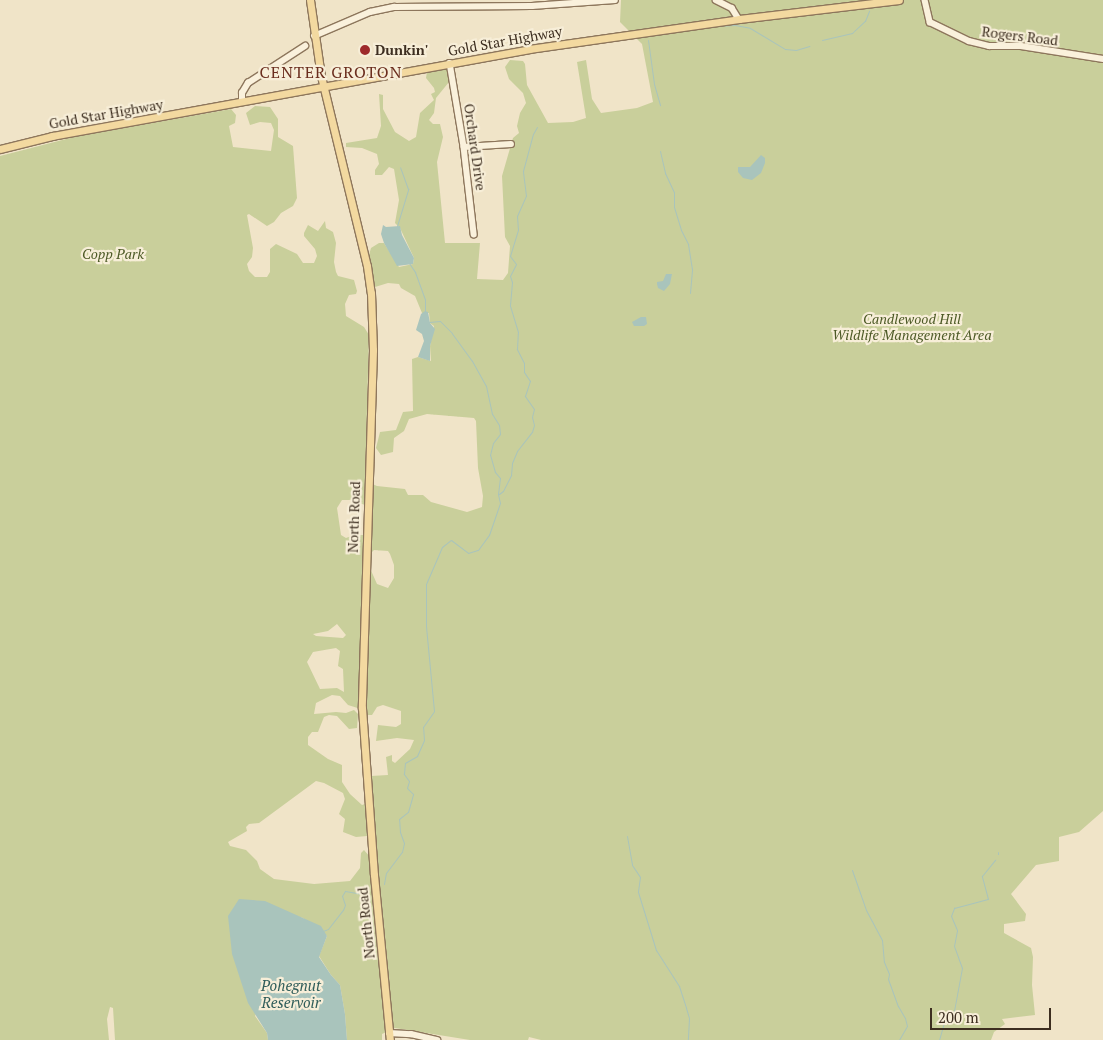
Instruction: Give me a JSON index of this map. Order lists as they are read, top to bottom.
{
  "streets": {
    "main road": ["Gold Star Highway", "North Road"],
    "street": ["Rogers Road", "Orchard Drive"]
  },
  "crossings": [
    ["Gold Star Highway", "Orchard Drive"],
    ["Gold Star Highway", "North Road"]
  ],
  "districts": ["CENTER GROTON"],
  "water": ["Pohegnut Reservoir"],
  "parks": ["Copp Park", "Candlewood Hill Wildlife Management Area"],
  "places": ["Dunkin'"],
  "scale_bar": "200 m"
}
